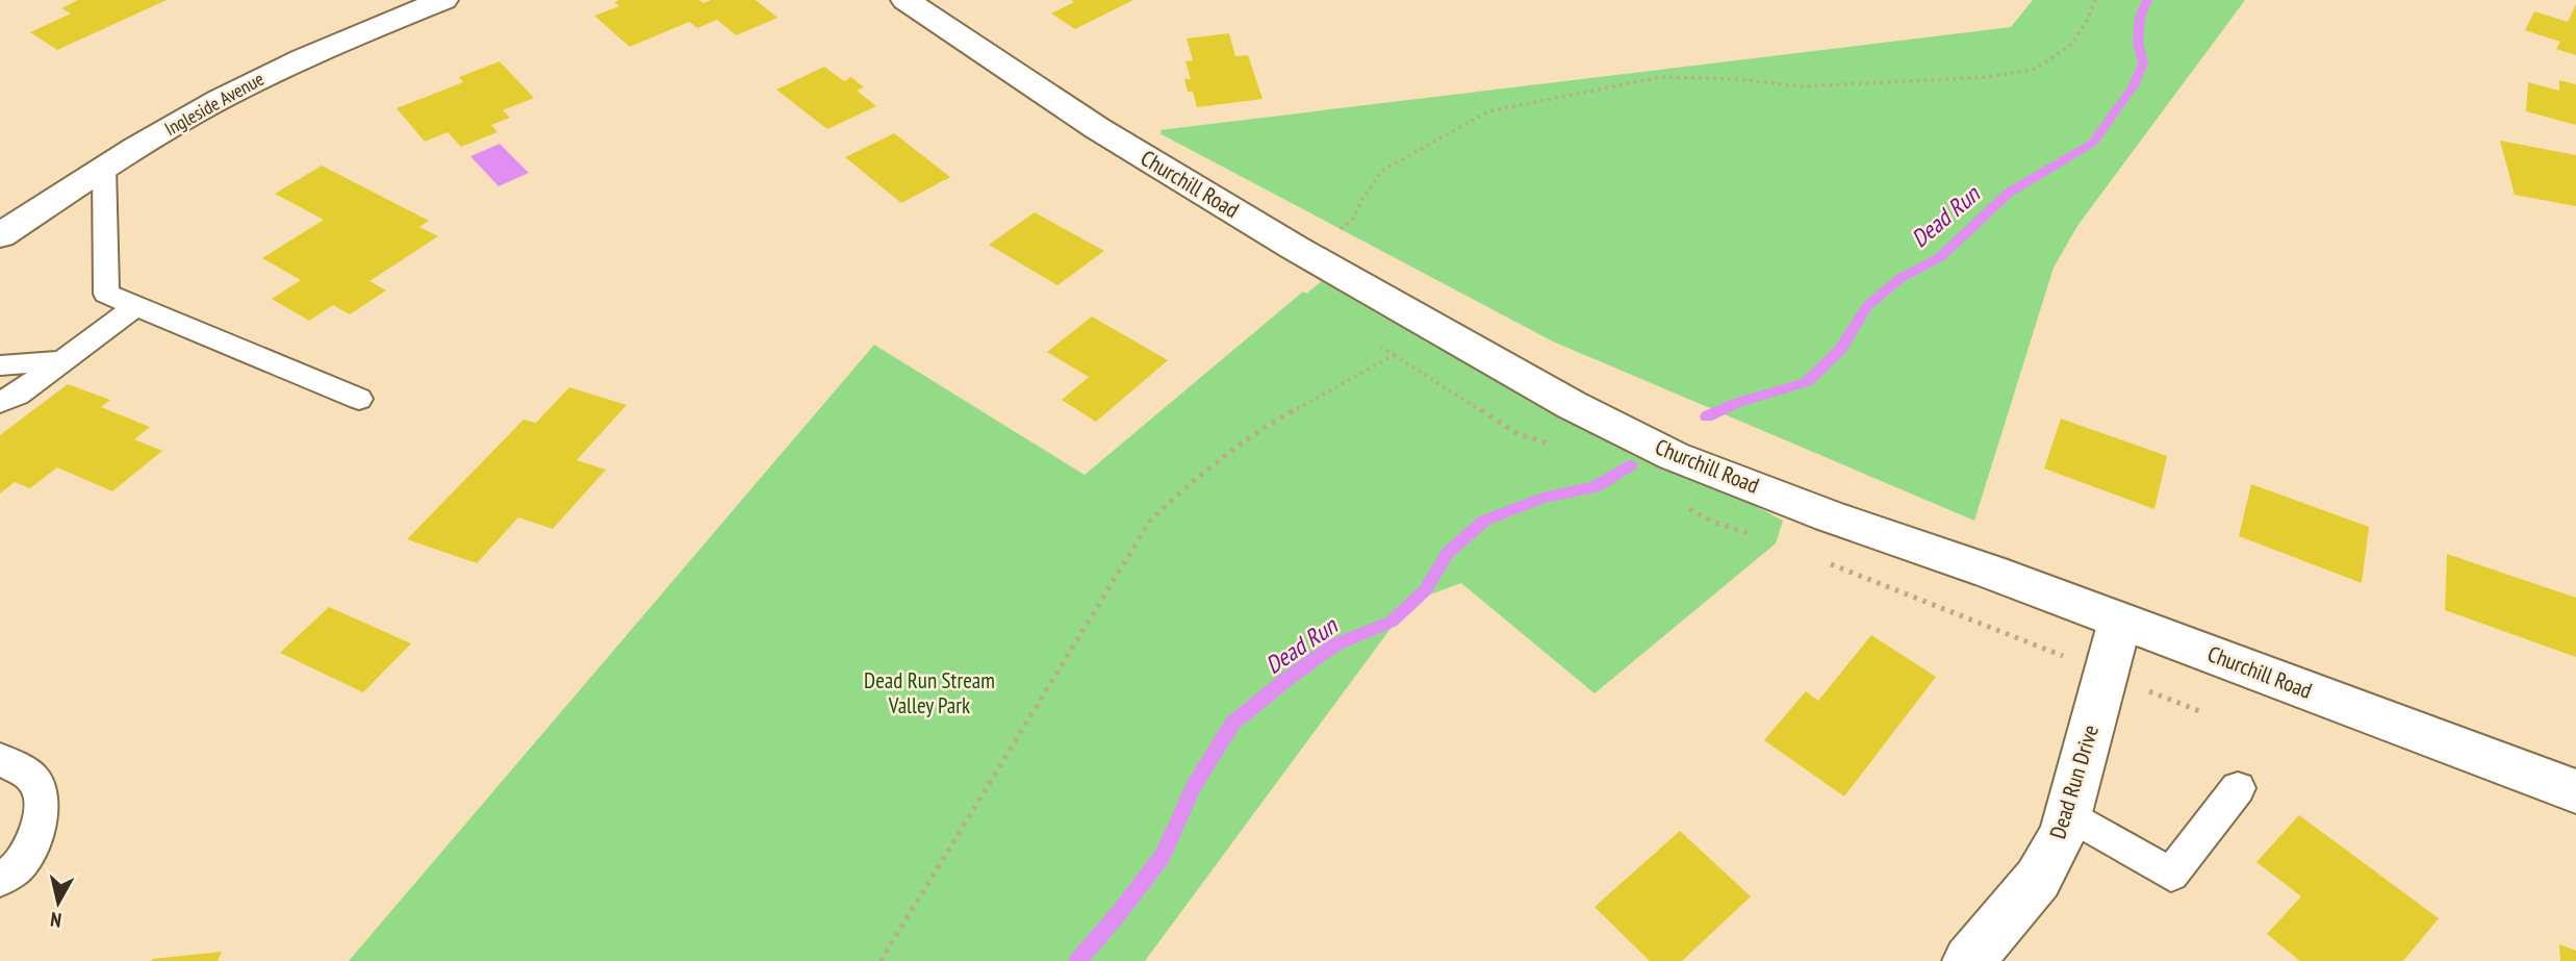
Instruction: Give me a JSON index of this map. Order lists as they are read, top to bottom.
{
  "streets": {
    "street": ["Ingleside Avenue", "Churchill Road", "Dead Run Drive"]
  },
  "crossings": [
    ["Churchill Road", "Dead Run Drive"]
  ],
  "water": ["Dead Run"],
  "parks": ["Dead Run Stream Valley Park"],
  "north": "bottom"
}
